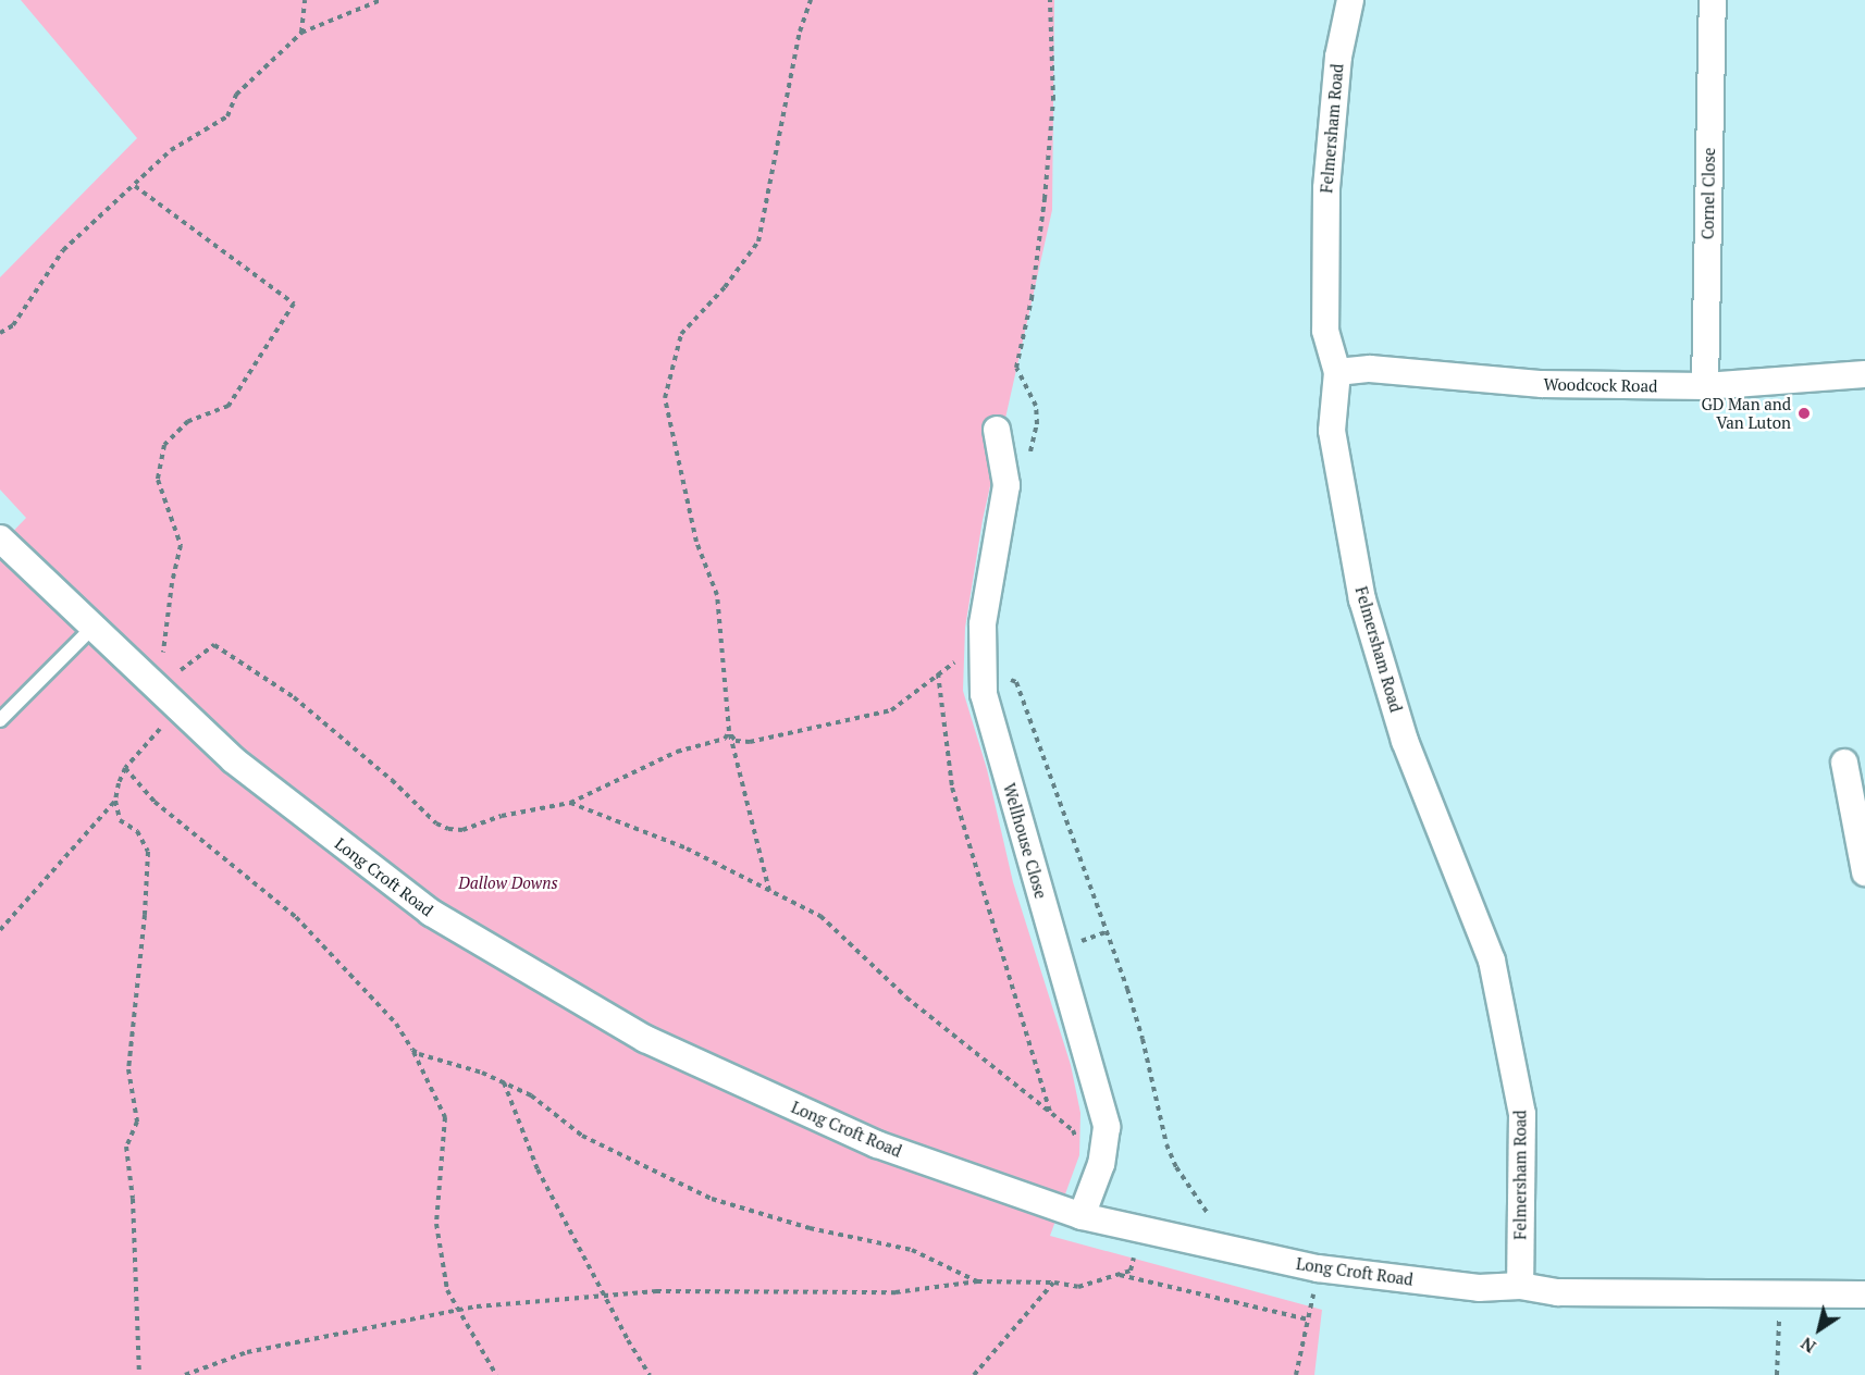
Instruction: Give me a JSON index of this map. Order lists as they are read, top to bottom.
{
  "streets": {
    "street": [
      "Felmersham Road",
      "Cornel Close",
      "Woodcock Road",
      "Wellhouse Close",
      "Long Croft Road"
    ]
  },
  "crossings": [
    ["Felmersham Road", "Woodcock Road"],
    ["Felmersham Road", "Long Croft Road"],
    ["Cornel Close", "Woodcock Road"],
    ["Wellhouse Close", "Long Croft Road"]
  ],
  "parks": ["Dallow Downs"],
  "places": ["GD Man and Van Luton"],
  "north": "bottom left"
}
